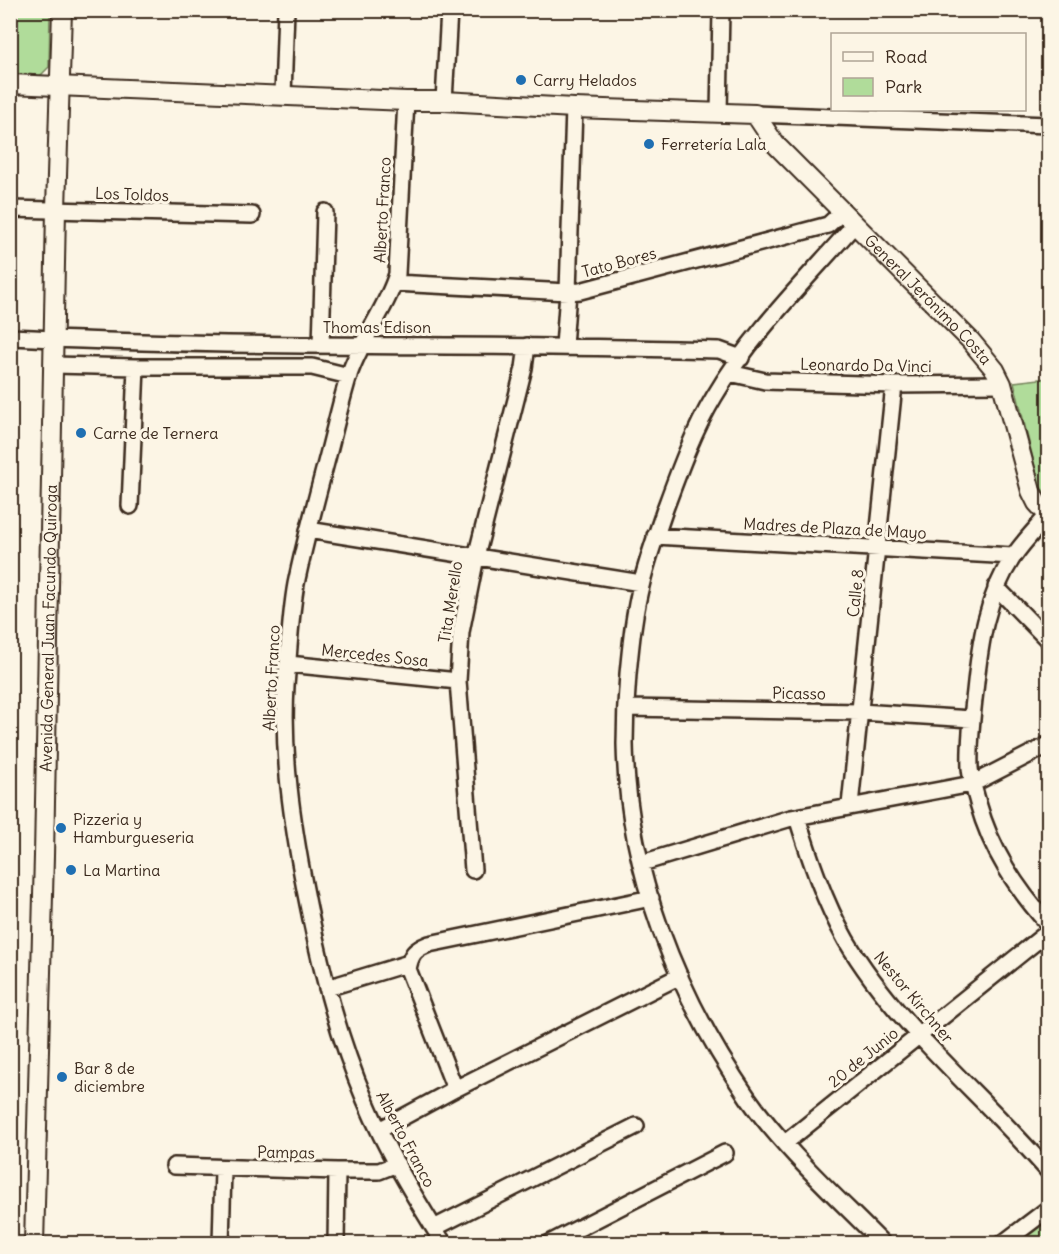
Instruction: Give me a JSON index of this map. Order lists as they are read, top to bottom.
{
  "streets": {
    "street": [
      "Los Toldos",
      "Alberto Franco",
      "Tato Bores",
      "General Jerónimo Costa",
      "Thomas Edison",
      "Leonardo Da Vinci",
      "Madres de Plaza de Mayo",
      "Calle 8",
      "Tita Merello",
      "Avenida General Juan Facundo Quiroga",
      "Mercedes Sosa",
      "Picasso",
      "Nestor Kirchner",
      "20 de Junio",
      "Pampas"
    ]
  },
  "crossings": [
    ["Los Toldos", "Avenida General Juan Facundo Quiroga"],
    ["Alberto Franco", "Tato Bores"],
    ["Alberto Franco", "Thomas Edison"],
    ["Alberto Franco", "Mercedes Sosa"],
    ["Alberto Franco", "Pampas"],
    ["Tato Bores", "General Jerónimo Costa"],
    ["General Jerónimo Costa", "Leonardo Da Vinci"],
    ["Thomas Edison", "Tita Merello"],
    ["Thomas Edison", "Avenida General Juan Facundo Quiroga"],
    ["Leonardo Da Vinci", "Calle 8"],
    ["Madres de Plaza de Mayo", "Calle 8"],
    ["Calle 8", "Picasso"],
    ["Tita Merello", "Mercedes Sosa"],
    ["Nestor Kirchner", "20 de Junio"]
  ],
  "places": [
    "Carry Helados",
    "Ferretería Lala",
    "Carne de Ternera",
    "Pizzeria y Hamburgueseria",
    "La Martina",
    "Bar 8 de diciembre"
  ],
  "legend": ["Road", "Park"]
}
